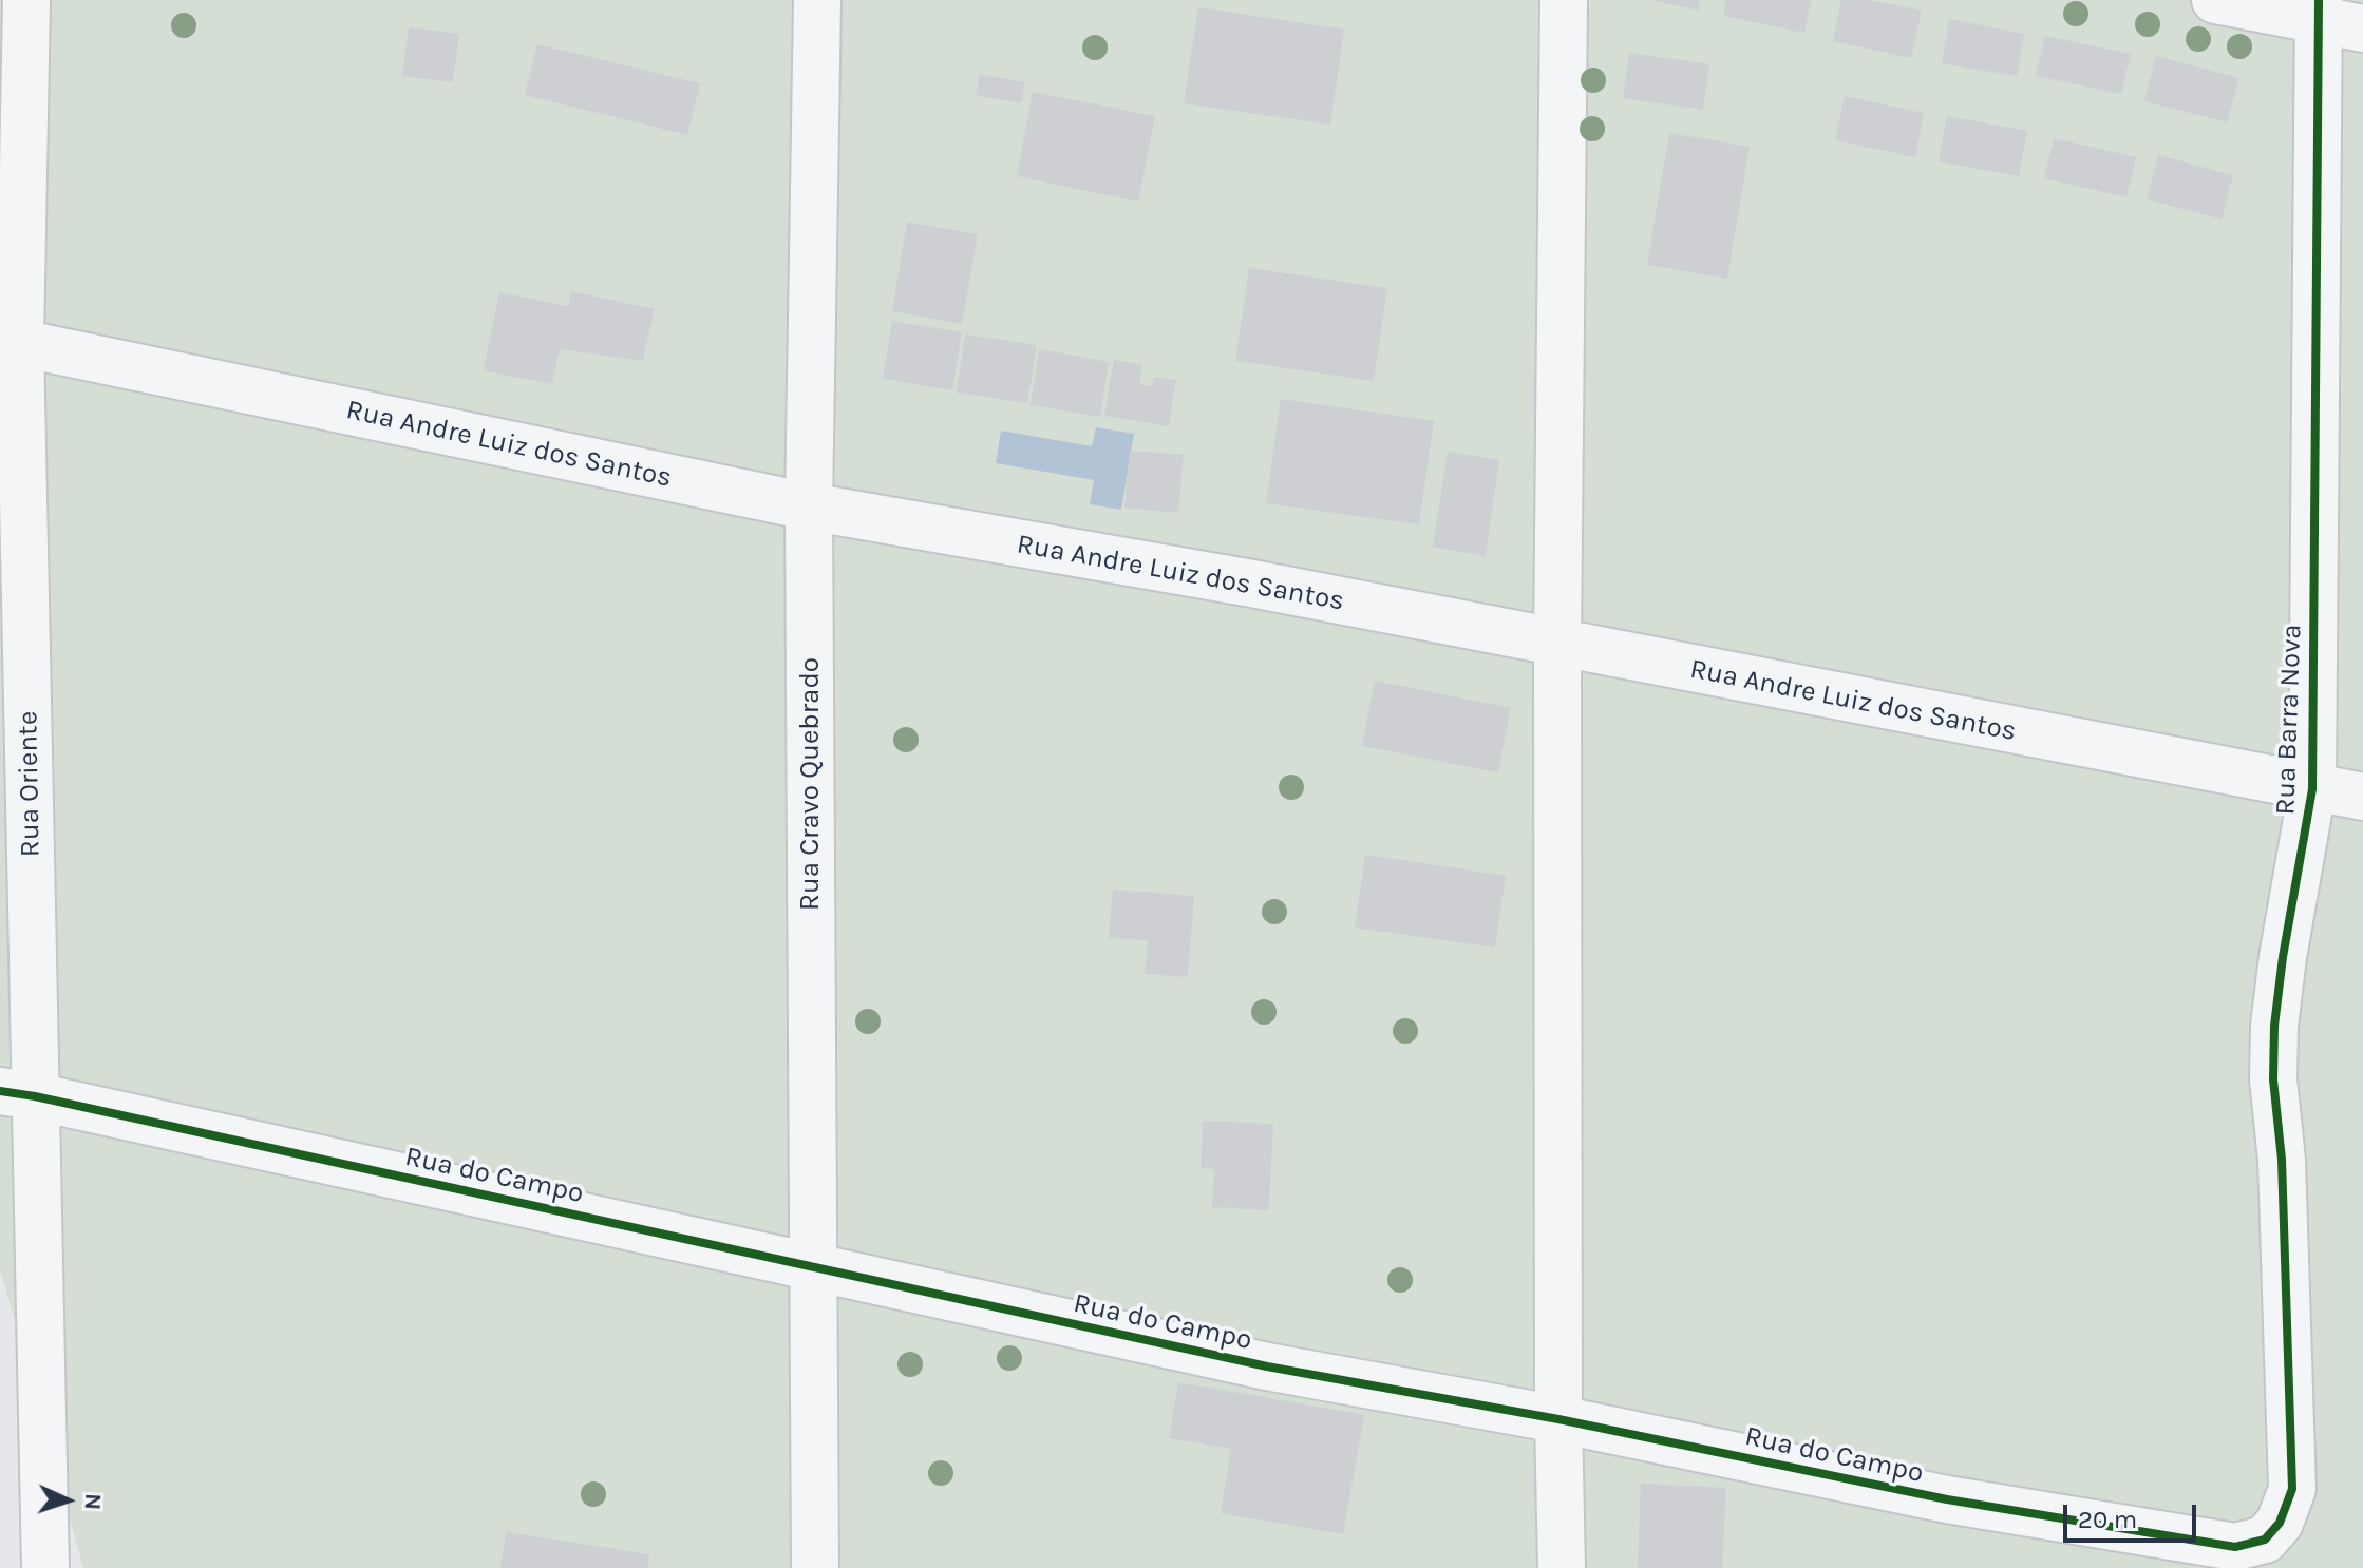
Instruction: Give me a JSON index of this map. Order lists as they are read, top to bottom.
{
  "streets": {
    "street": [
      "Rua Andre Luiz dos Santos",
      "Rua Barra Nova",
      "Rua Oriente",
      "Rua Cravo Quebrado",
      "Rua do Campo"
    ]
  },
  "crossings": [
    ["Rua Andre Luiz dos Santos", "Rua Barra Nova"],
    ["Rua Andre Luiz dos Santos", "Rua Oriente"],
    ["Rua Andre Luiz dos Santos", "Rua Cravo Quebrado"],
    ["Rua Barra Nova", "Rua do Campo"],
    ["Rua Oriente", "Rua do Campo"],
    ["Rua Cravo Quebrado", "Rua do Campo"]
  ],
  "scale_bar": "20 m",
  "north": "right"
}
